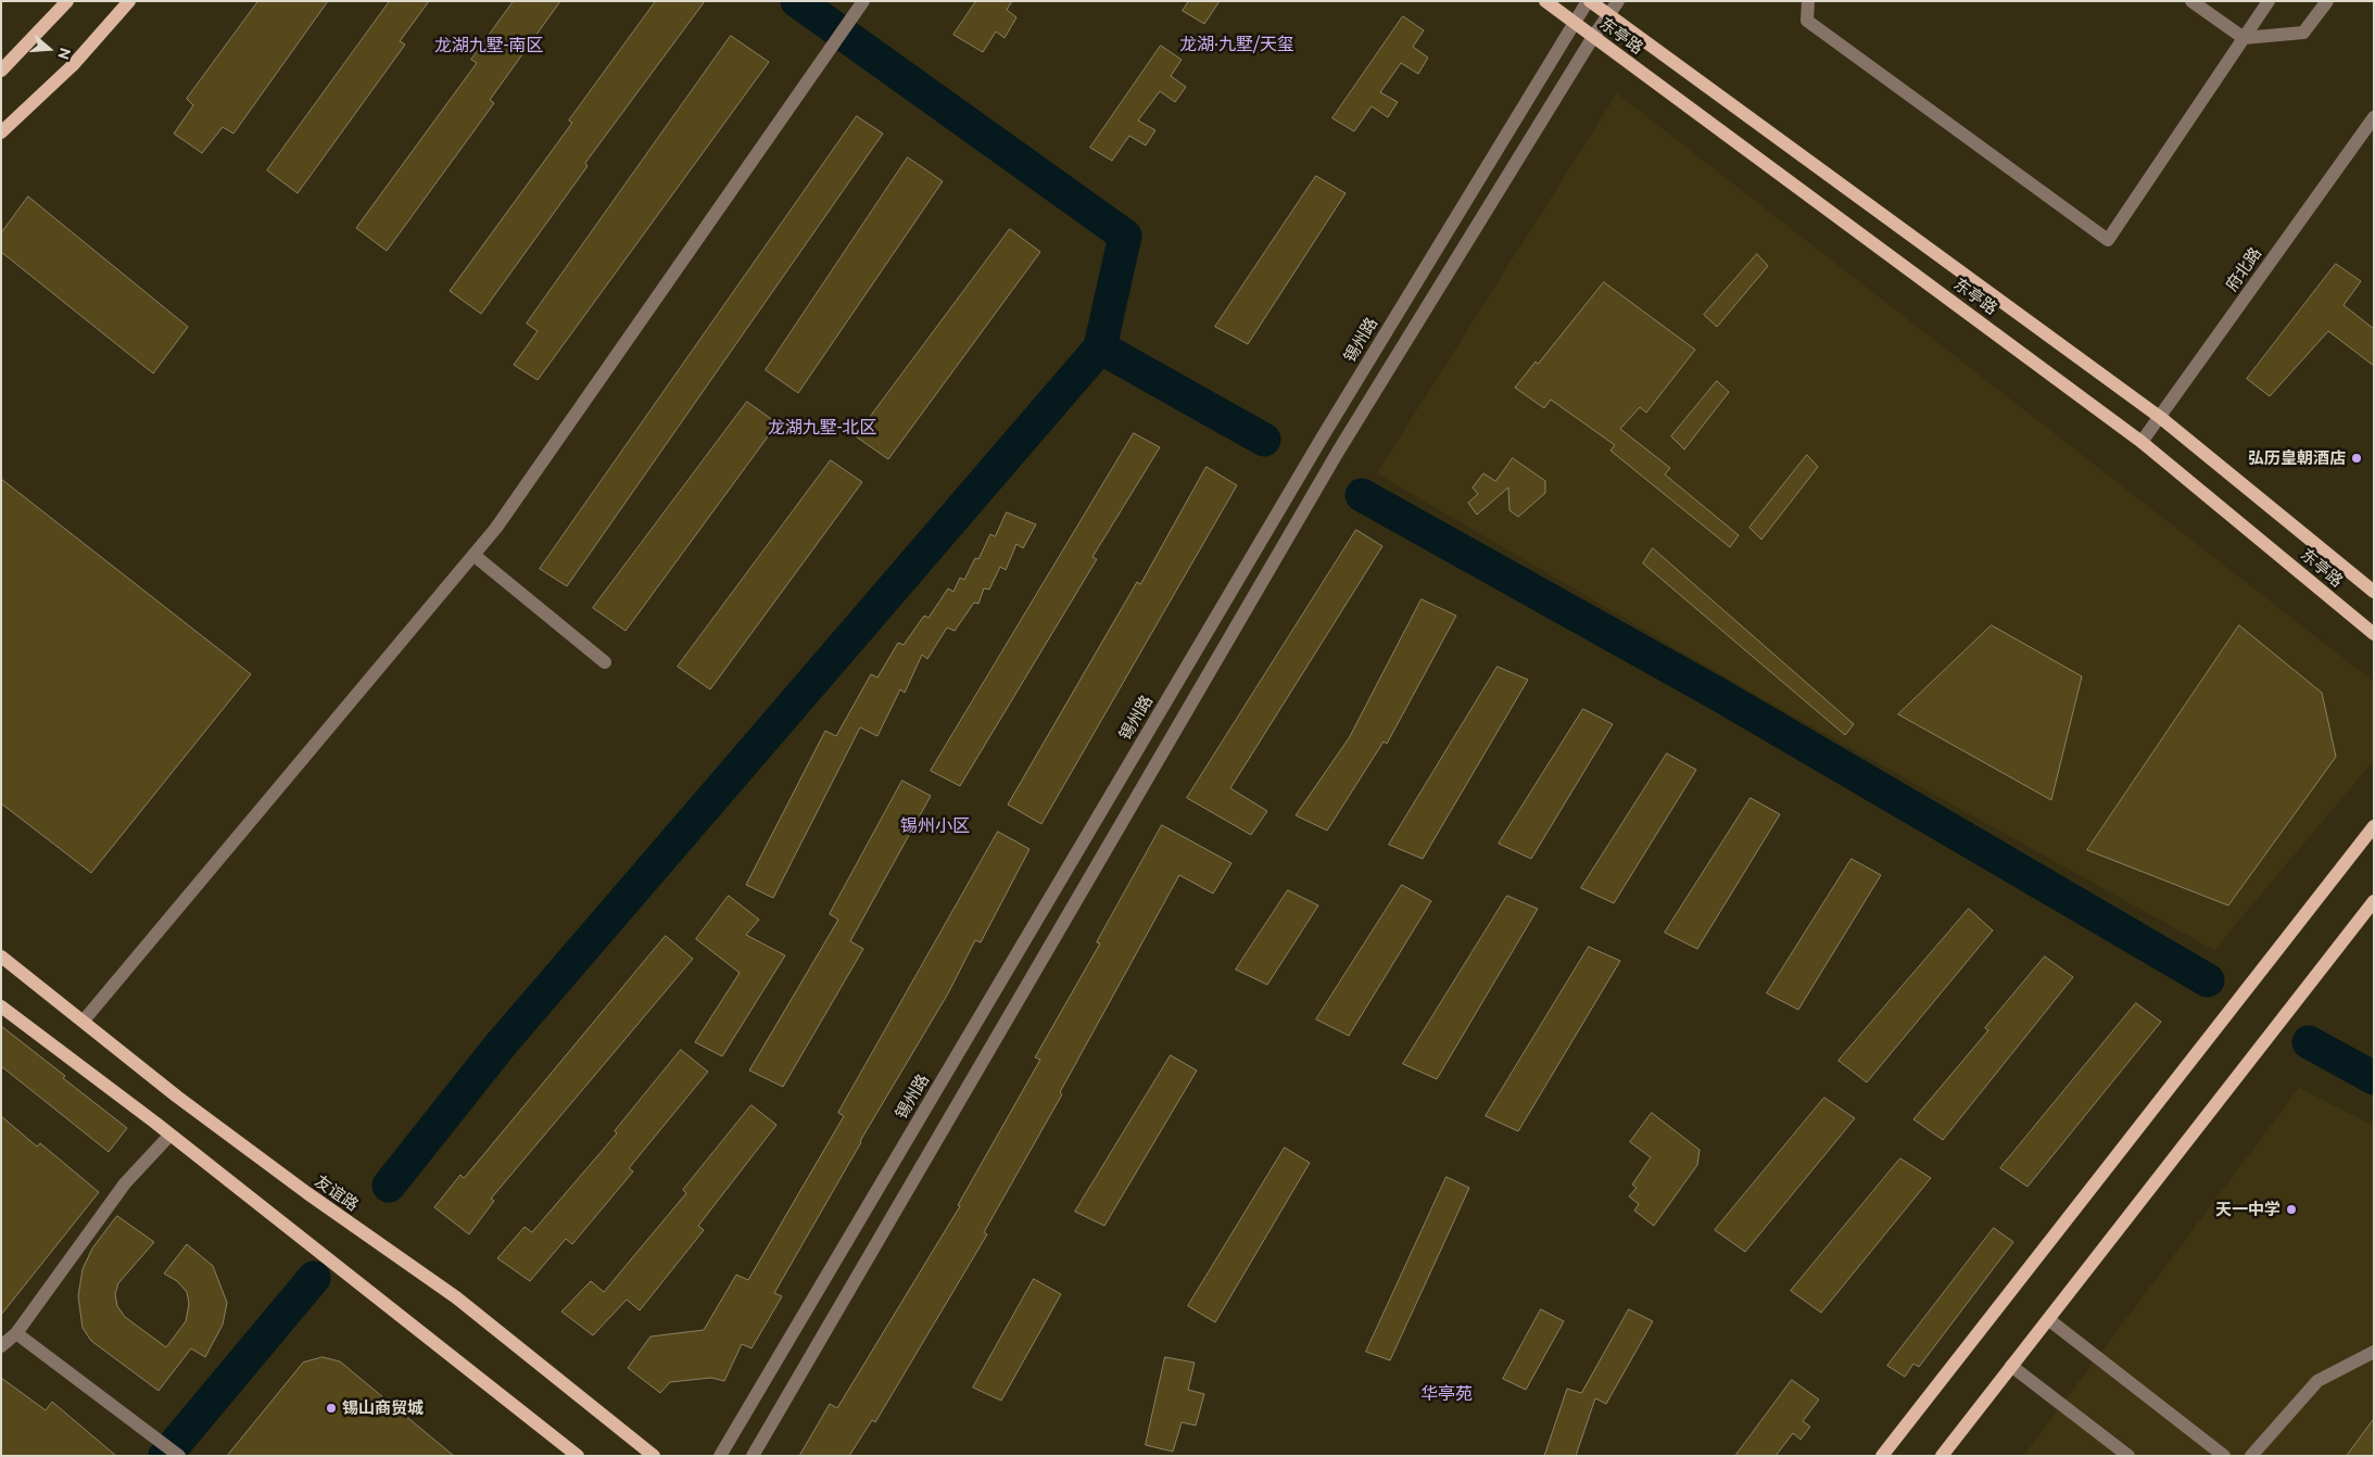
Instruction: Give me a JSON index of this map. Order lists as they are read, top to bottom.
{
  "streets": {
    "main road": ["东亭路", "友谊路"],
    "street": ["府北路", "锡州路"]
  },
  "crossings": [
    ["东亭路", "府北路"],
    ["东亭路", "锡州路"]
  ],
  "districts": [
    "龙湖·九墅/天玺",
    "龙湖九墅-南区",
    "龙湖九墅-北区",
    "锡州小区",
    "华亭苑"
  ],
  "places": ["弘历皇朝酒店", "天一中学", "锡山商贸城"],
  "north": "right"
}
